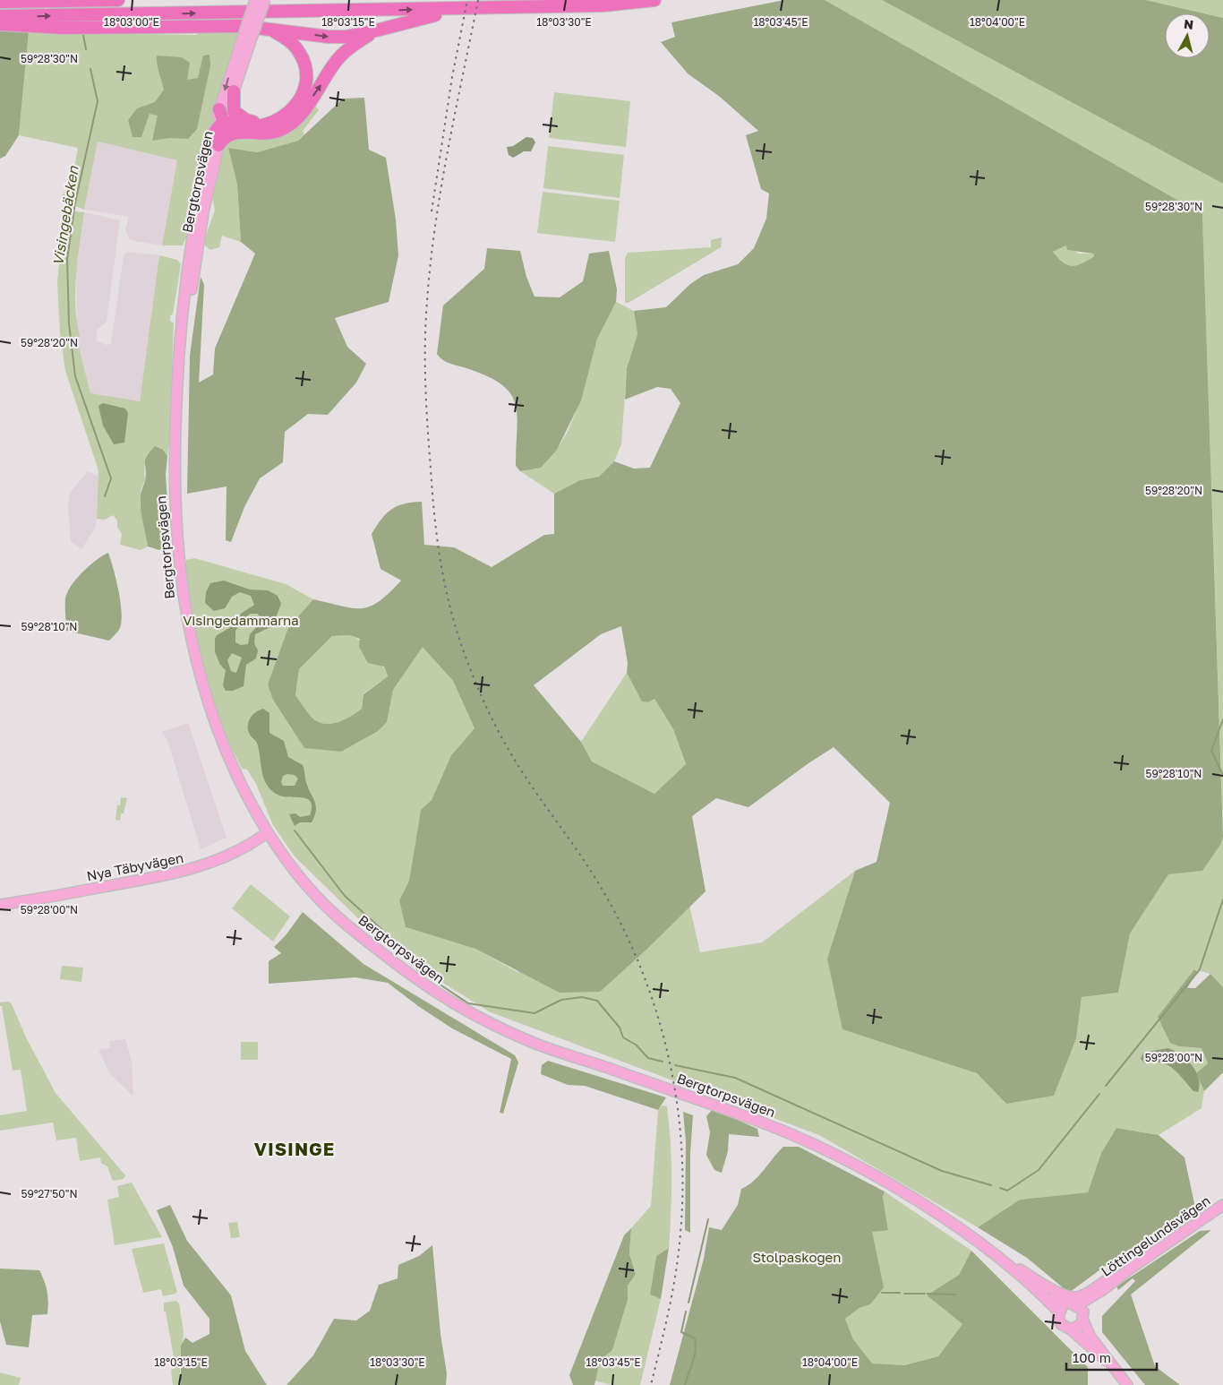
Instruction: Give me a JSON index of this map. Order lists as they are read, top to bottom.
{
  "streets": {
    "main road": ["Bergtorpsvägen", "Nya Täbyvägen", "Löttingelundsvägen"]
  },
  "crossings": [
    ["Bergtorpsvägen", "Nya Täbyvägen"],
    ["Bergtorpsvägen", "Löttingelundsvägen"]
  ],
  "districts": ["VISINGE"],
  "water": ["Visingebäcken"],
  "parks": ["Visingedammarna", "Stolpaskogen"],
  "scale_bar": "100 m",
  "north": "top",
  "coordinates": [
    "18°03'00\"E",
    "18°03'15\"E",
    "18°03'30\"E",
    "18°03'45\"E",
    "18°04'00\"E",
    "59°28'30\"N",
    "59°28'20\"N",
    "59°28'10\"N",
    "59°28'00\"N",
    "59°27'50\"N"
  ]
}
